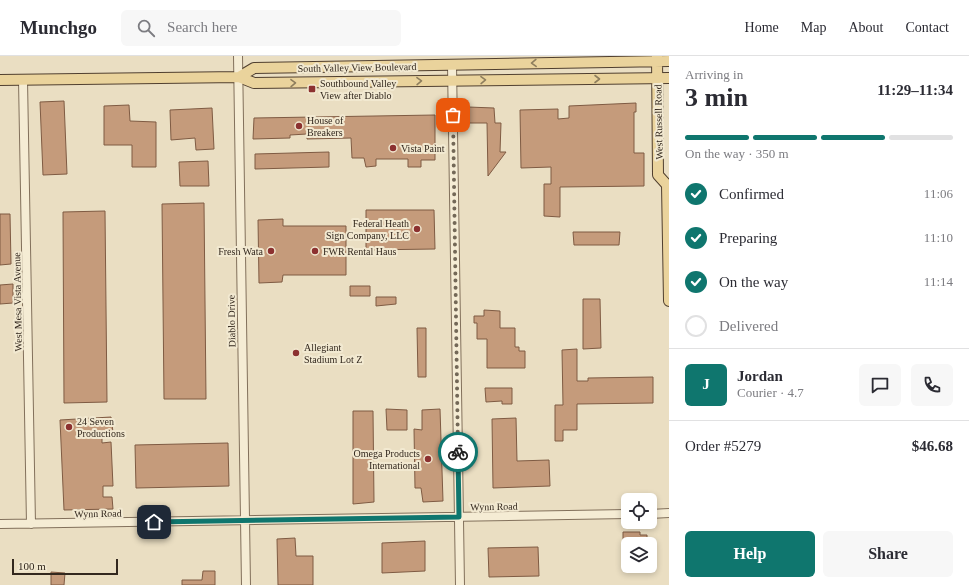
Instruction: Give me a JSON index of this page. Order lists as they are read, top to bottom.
{
  "streets": {
    "main road": ["South Valley View Boulevard", "West Russell Road"],
    "street": ["West Mesa Vista Avenue", "Diablo Drive", "Wynn Road"]
  },
  "crossings": [
    ["South Valley View Boulevard", "West Russell Road"],
    ["South Valley View Boulevard", "West Mesa Vista Avenue"],
    ["South Valley View Boulevard", "Diablo Drive"],
    ["West Mesa Vista Avenue", "Wynn Road"],
    ["Diablo Drive", "Wynn Road"]
  ],
  "places": {
    "transit": ["Southbound Valley View after Diablo"],
    "other": [
      "House of Breakers",
      "Vista Paint",
      "Federal Heath Sign Company, LLC",
      "Fresh Wata",
      "FWR Rental Haus",
      "Allegiant Stadium Lot Z",
      "24 Seven Productions",
      "Omega Products International"
    ]
  },
  "scale_bar": "100 m",
  "page": {
    "header": "Munchgo",
    "search": "Search here",
    "nav": [
      "Home",
      "Map",
      "About",
      "Contact"
    ],
    "heading": ["3 min", "Arriving in", "11:29–11:34"],
    "panel": [
      "Jordan",
      "Courier · 4.7",
      "Order #5279",
      "$46.68"
    ],
    "bar": "On the way · 350 m",
    "list": [
      ["Confirmed", "11:06"],
      ["Preparing", "11:10"],
      ["On the way", "11:14"],
      "Delivered"
    ],
    "round": "J",
    "buttons": ["Help", "Share"],
    "scale": "100 m"
  }
}
